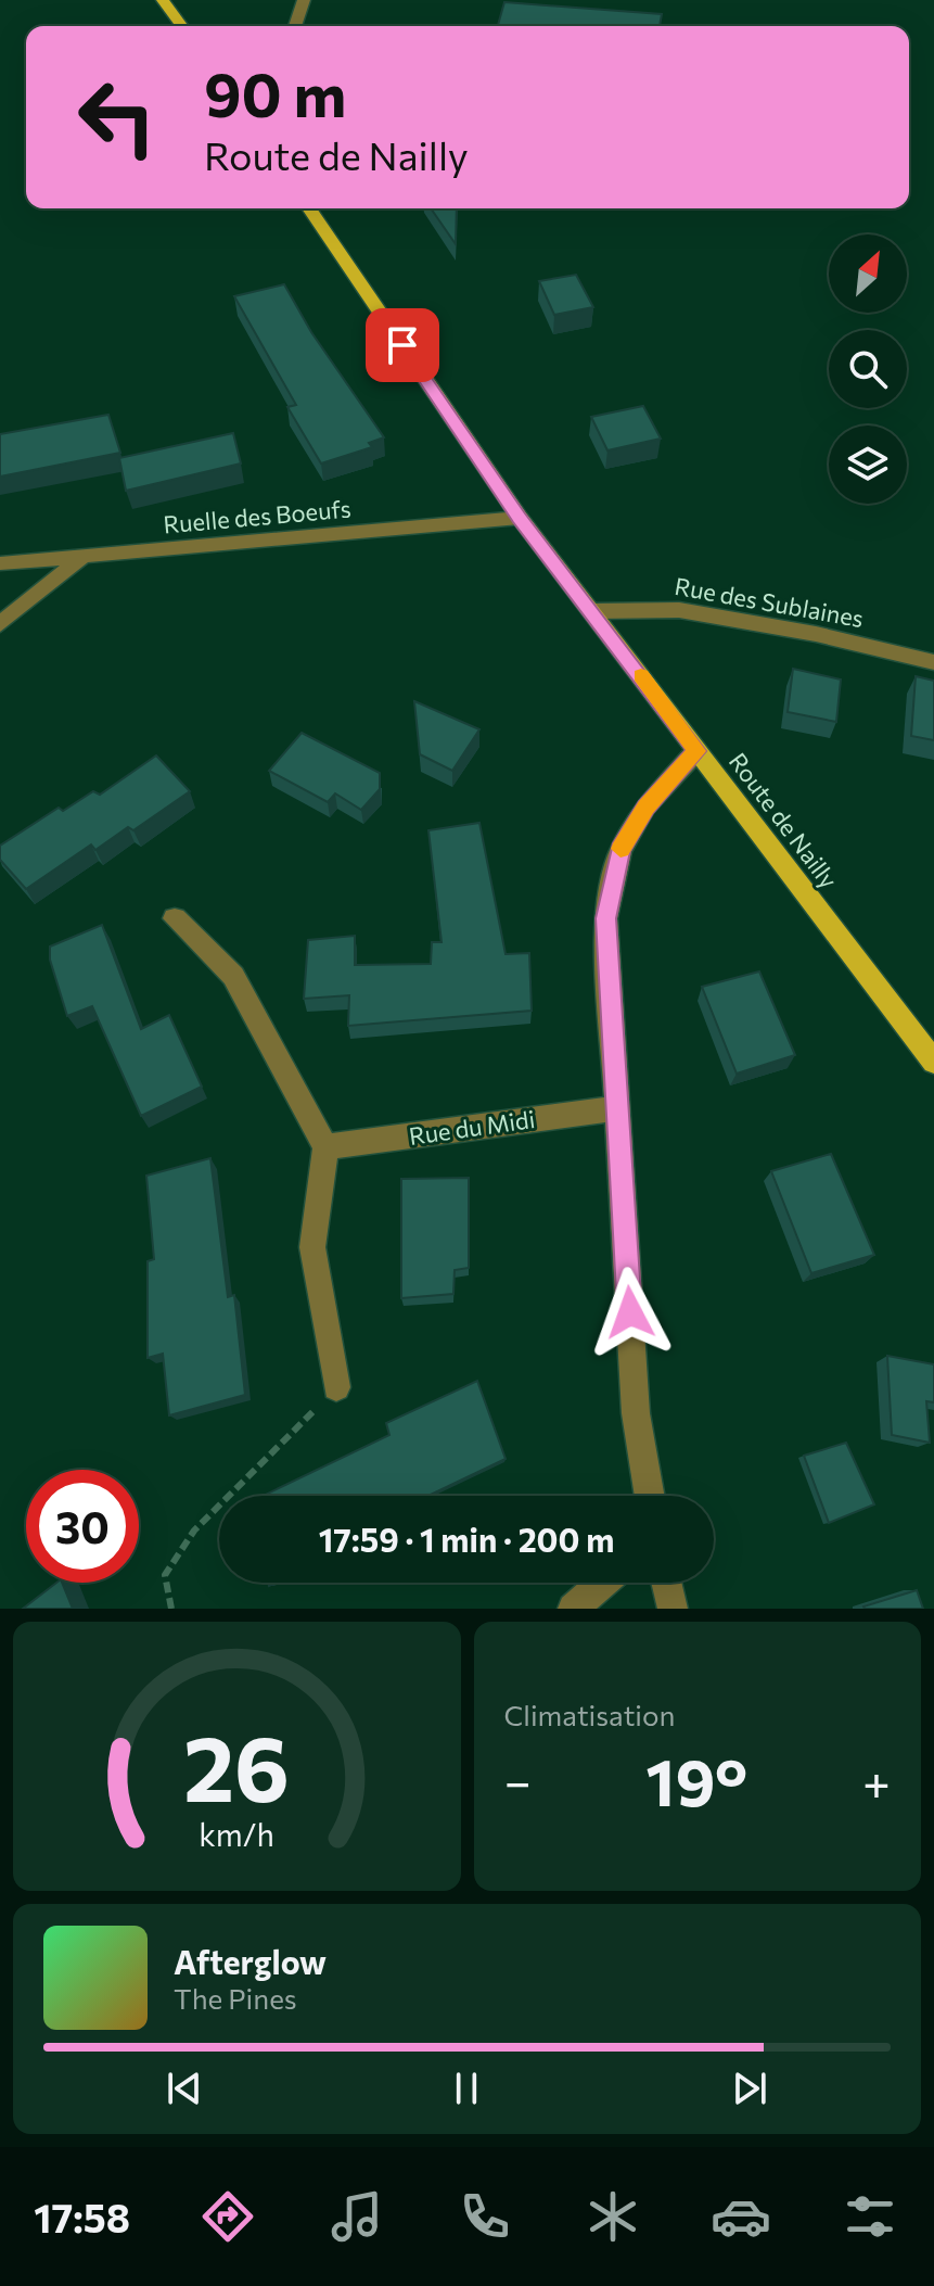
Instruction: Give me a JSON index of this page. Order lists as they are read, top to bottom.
{
  "streets": {
    "main road": ["Route de Nailly"],
    "street": ["Ruelle des Boeufs", "Rue des Sublaines", "Rue du Midi"]
  },
  "crossings": [
    ["Ruelle des Boeufs", "Route de Nailly"],
    ["Rue des Sublaines", "Route de Nailly"]
  ],
  "north": "top right",
  "page": {
    "turn": ["90 m", "Route de Nailly"],
    "limit": "30",
    "trip": "17:59 · 1 min · 200 m",
    "tile": "Climatisation",
    "heat": ["−", "19°", "+"],
    "song": ["Afterglow", "The Pines"],
    "tabs": "17:58",
    "gauge": ["26", "km/h"]
  }
}
